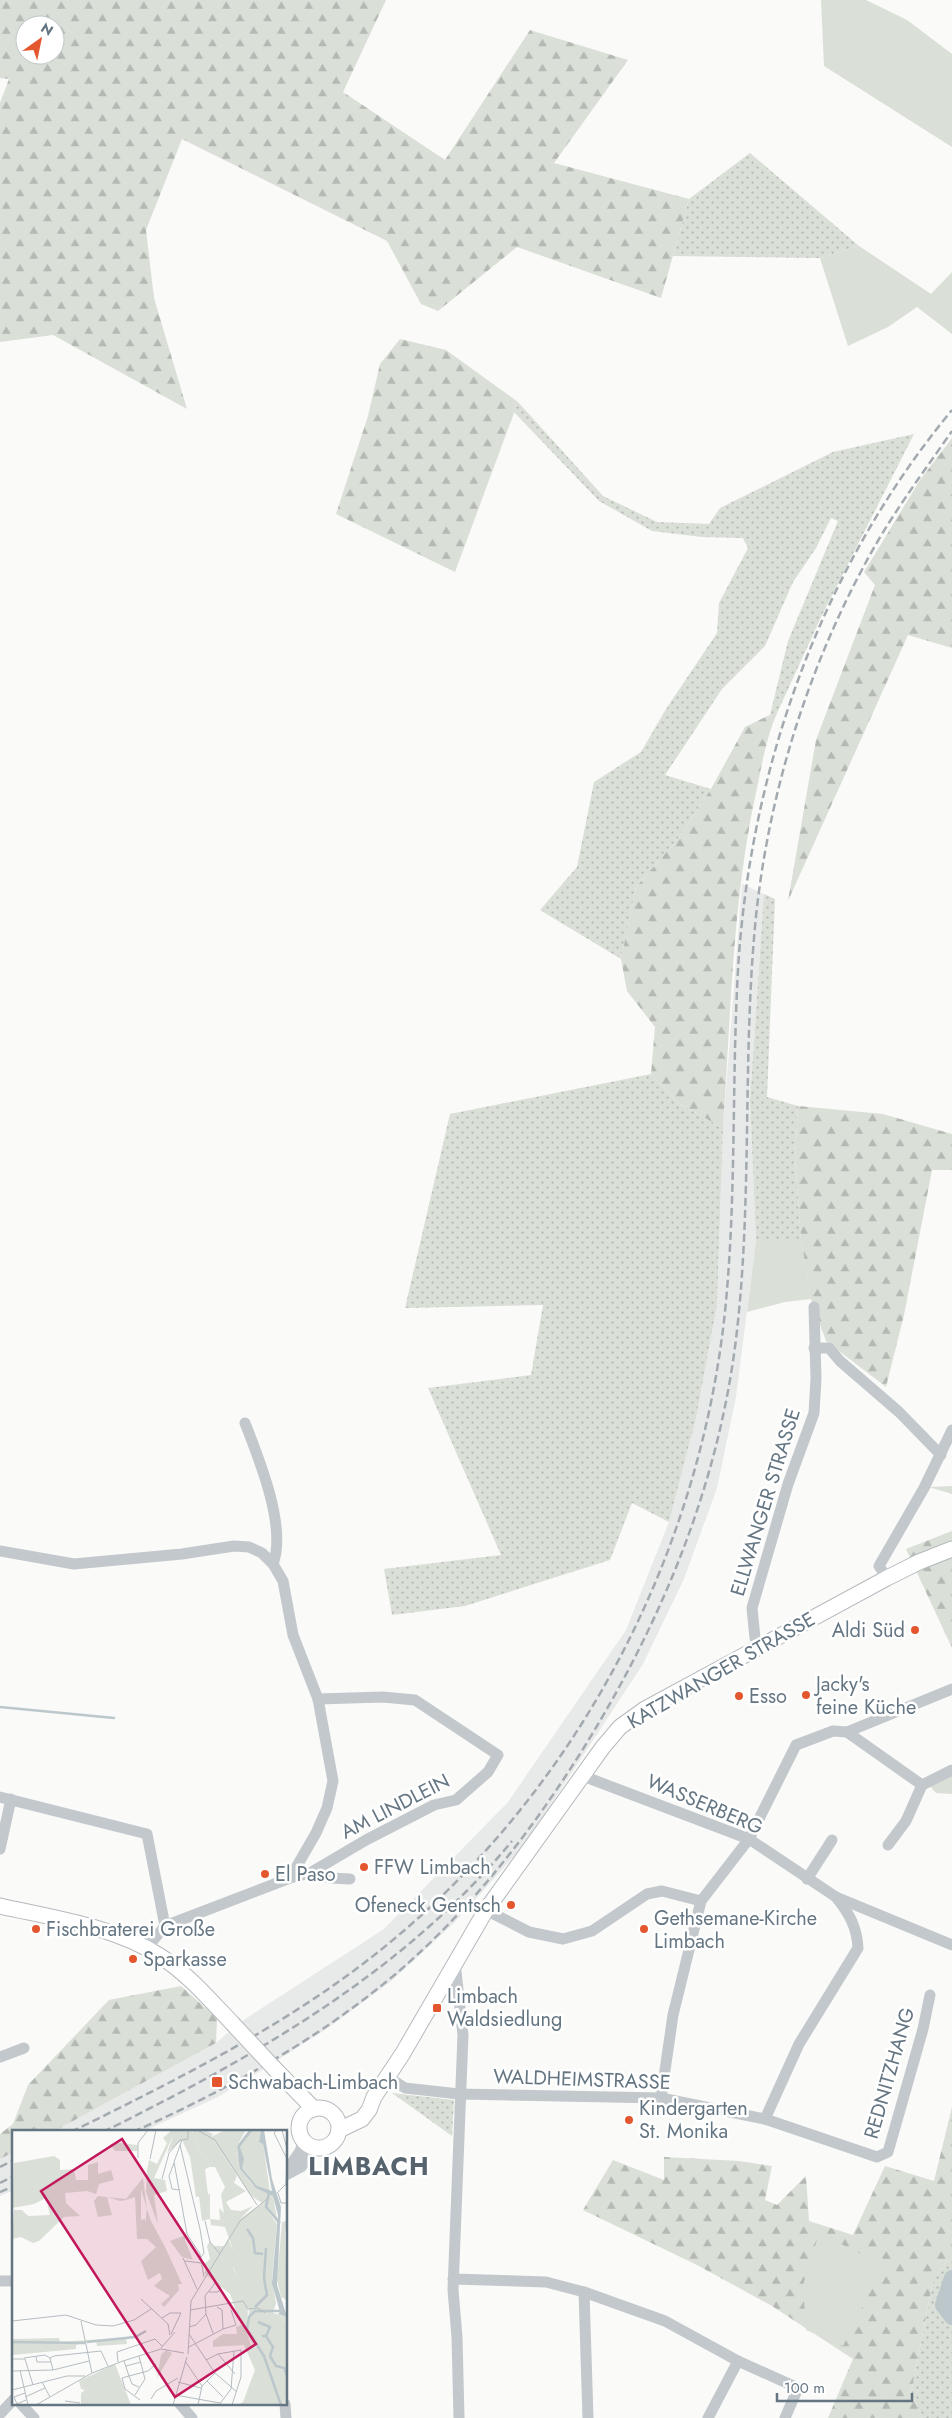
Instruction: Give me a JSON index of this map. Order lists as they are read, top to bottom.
{
  "streets": {
    "main road": ["KATZWANGER STRASSE"],
    "street": [
      "ELLWANGER STRASSE",
      "WASSERBERG",
      "AM LINDLEIN",
      "REDNITZHANG",
      "WALDHEIMSTRASSE"
    ]
  },
  "crossings": [
    ["ELLWANGER STRASSE", "KATZWANGER STRASSE"],
    ["KATZWANGER STRASSE", "WASSERBERG"],
    ["KATZWANGER STRASSE", "WALDHEIMSTRASSE"],
    ["REDNITZHANG", "WALDHEIMSTRASSE"]
  ],
  "districts": ["LIMBACH"],
  "places": {
    "other": [
      "Aldi Süd",
      "Jacky's feine Küche",
      "Esso",
      "FFW Limbach",
      "El Paso",
      "Ofeneck Gentsch",
      "Fischbraterei Große",
      "Gethsemane-Kirche Limbach",
      "Sparkasse",
      "Kindergarten St. Monika"
    ],
    "transit": ["Limbach Waldsiedlung", "Schwabach-Limbach"]
  },
  "scale_bar": "100 m",
  "north": "top right"
}
